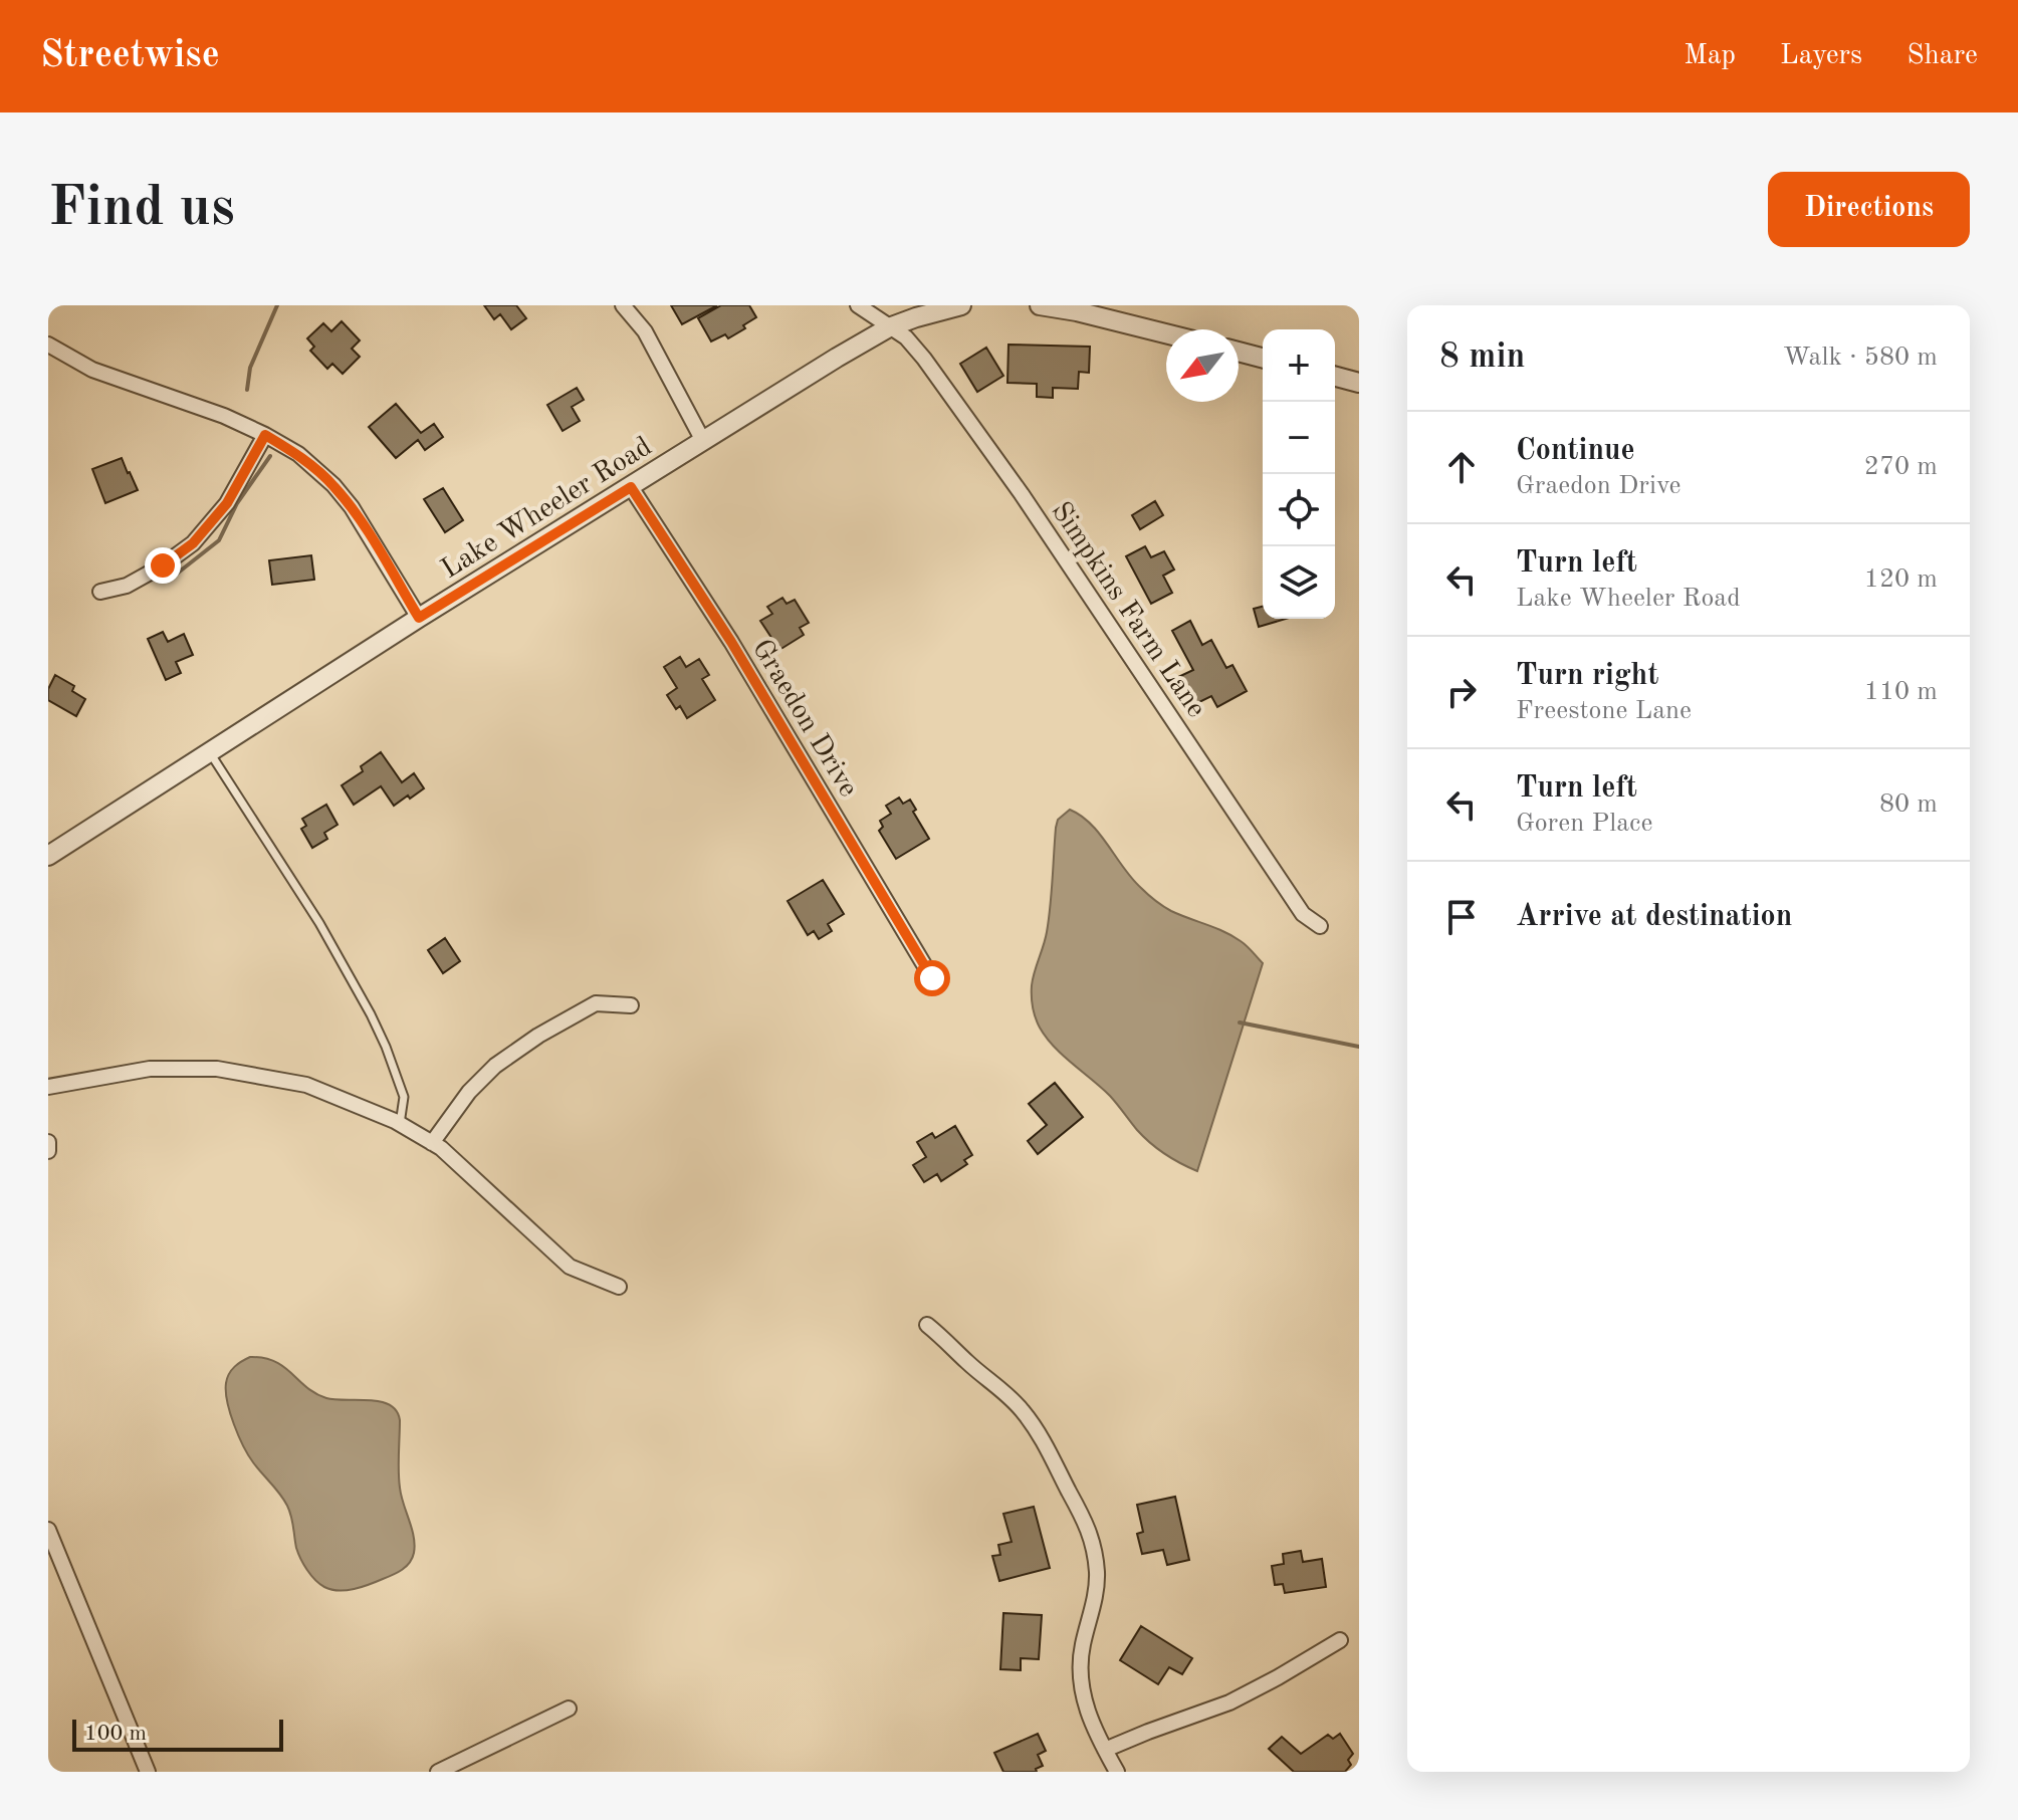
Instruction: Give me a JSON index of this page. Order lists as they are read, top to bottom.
{
  "streets": {
    "street": ["Lake Wheeler Road", "Simpkins Farm Lane", "Graedon Drive"]
  },
  "crossings": [
    ["Lake Wheeler Road", "Simpkins Farm Lane"],
    ["Lake Wheeler Road", "Graedon Drive"]
  ],
  "scale_bar": "100 m",
  "north": "bottom left",
  "page": {
    "header": "Streetwise",
    "nav": ["Map", "Layers", "Share"],
    "buttons": "Directions",
    "title": "Find us",
    "heading": ["8 min", "Walk · 580 m"],
    "map_buttons": ["+", "−"],
    "list": [
      ["Continue", "Graedon Drive", "270 m"],
      ["Turn left", "Lake Wheeler Road", "120 m"],
      ["Turn right", "Freestone Lane", "110 m"],
      ["Turn left", "Goren Place", "80 m"],
      "Arrive at destination"
    ],
    "scale": "100 m"
  }
}
